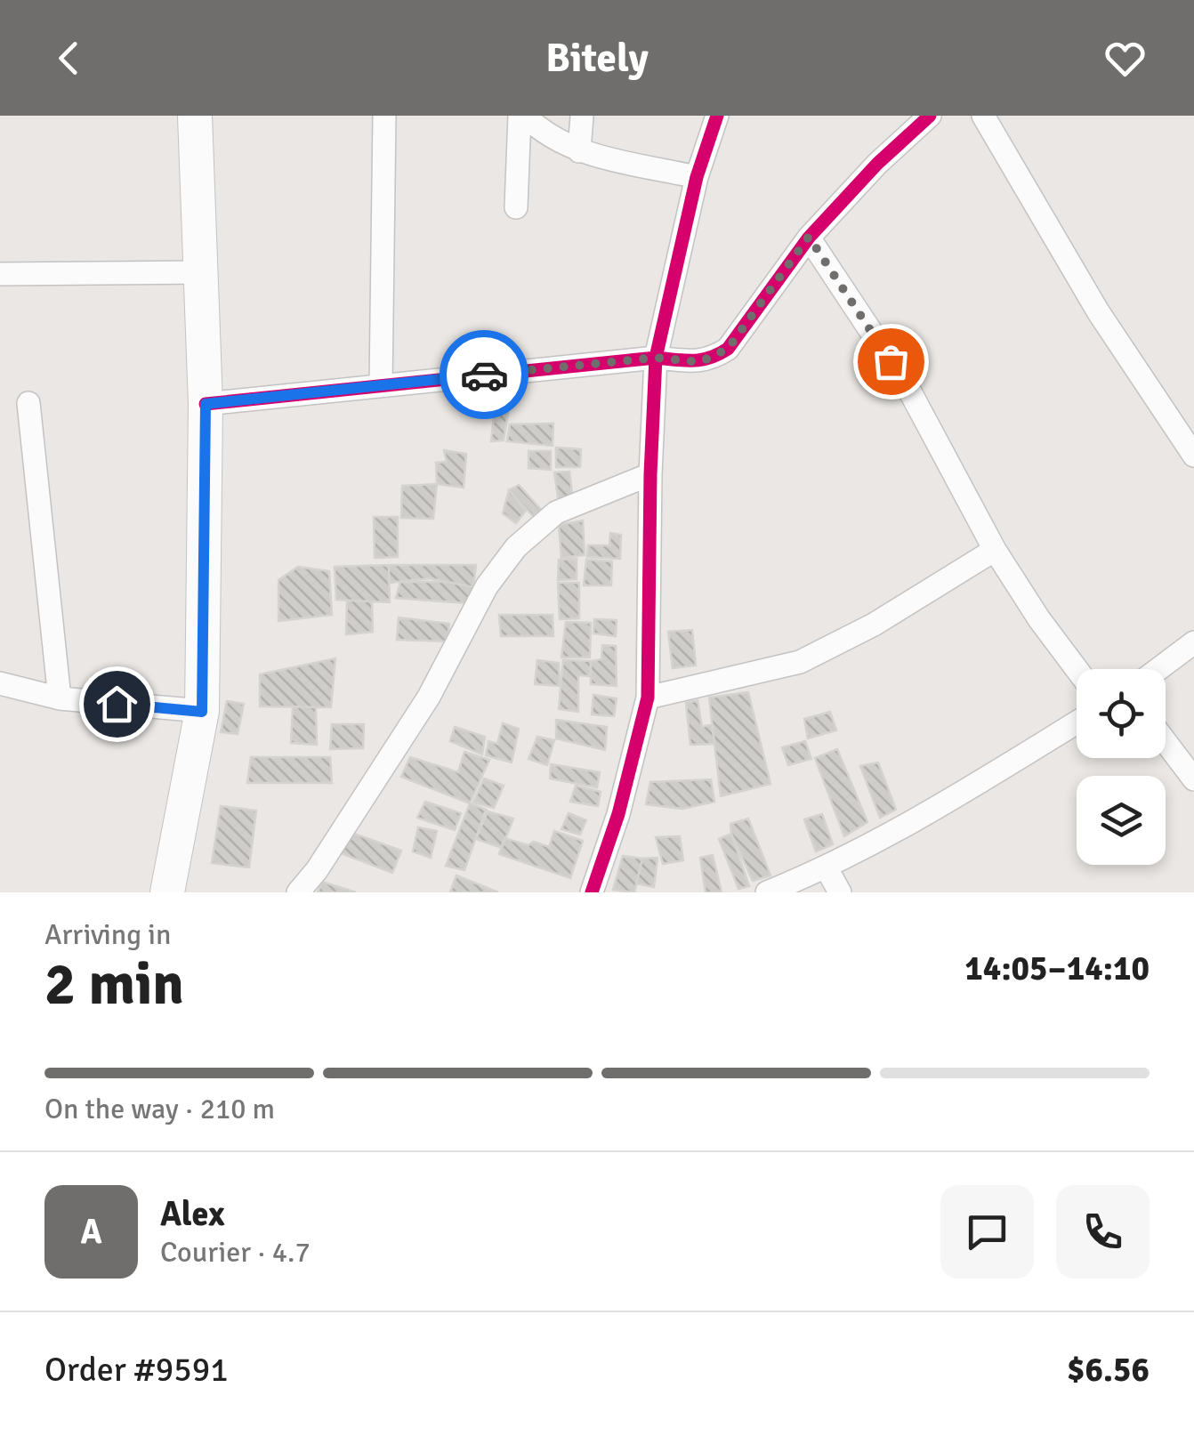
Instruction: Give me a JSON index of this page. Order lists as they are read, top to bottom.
{
  "page": {
    "header": "Bitely",
    "heading": ["2 min", "Arriving in", "14:05–14:10"],
    "panel": [
      "Alex",
      "Courier · 4.7",
      "Order #9591",
      "$6.56"
    ],
    "bar": "On the way · 210 m",
    "round": "A"
  }
}
